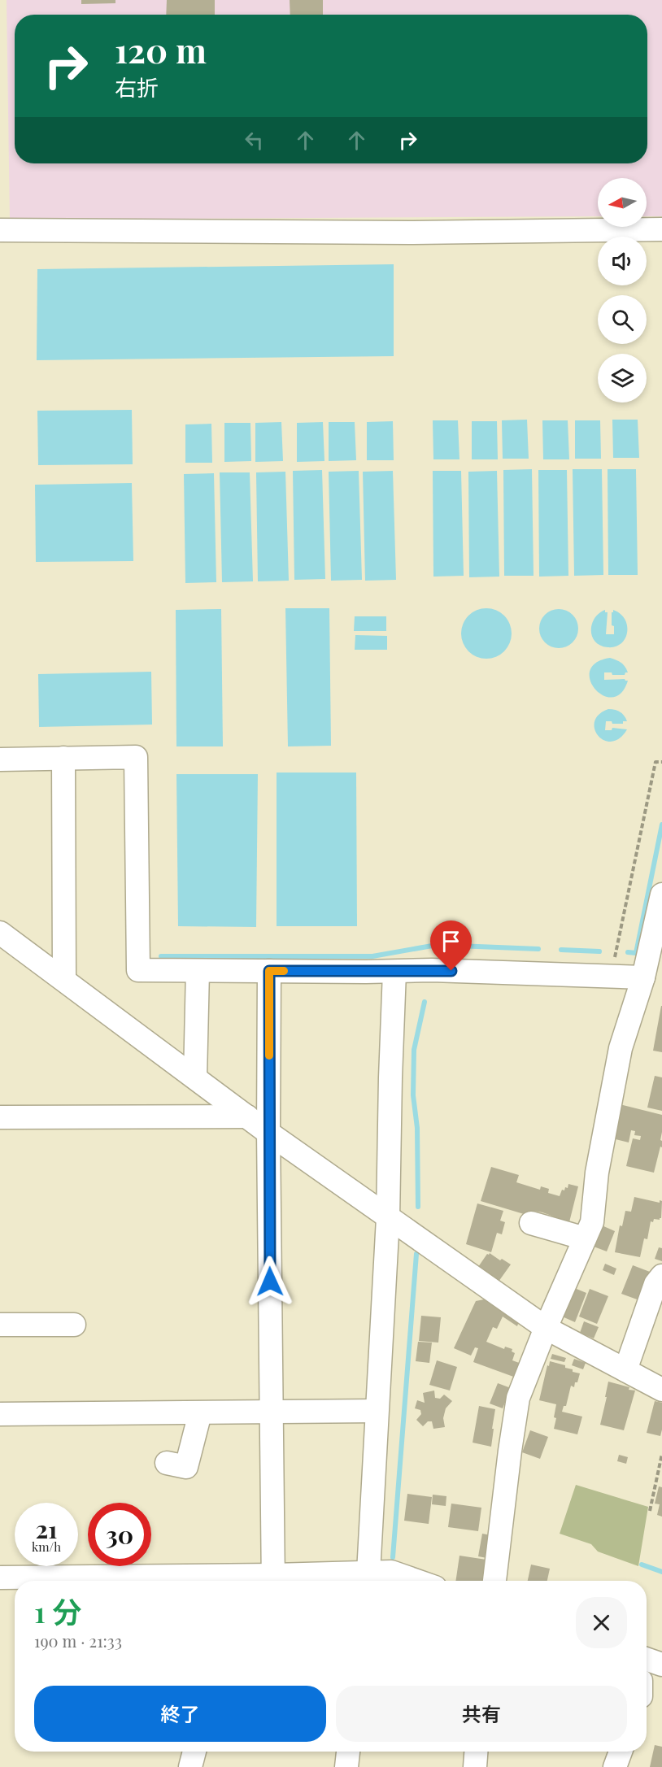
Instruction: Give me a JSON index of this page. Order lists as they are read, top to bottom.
{
  "north": "left",
  "page": {
    "turn": ["120 m", "右折"],
    "speed": "21 km/h",
    "limit": "30",
    "heading": ["1 分", "190 m · 21:33"],
    "buttons": ["終了", "共有"]
  }
}
